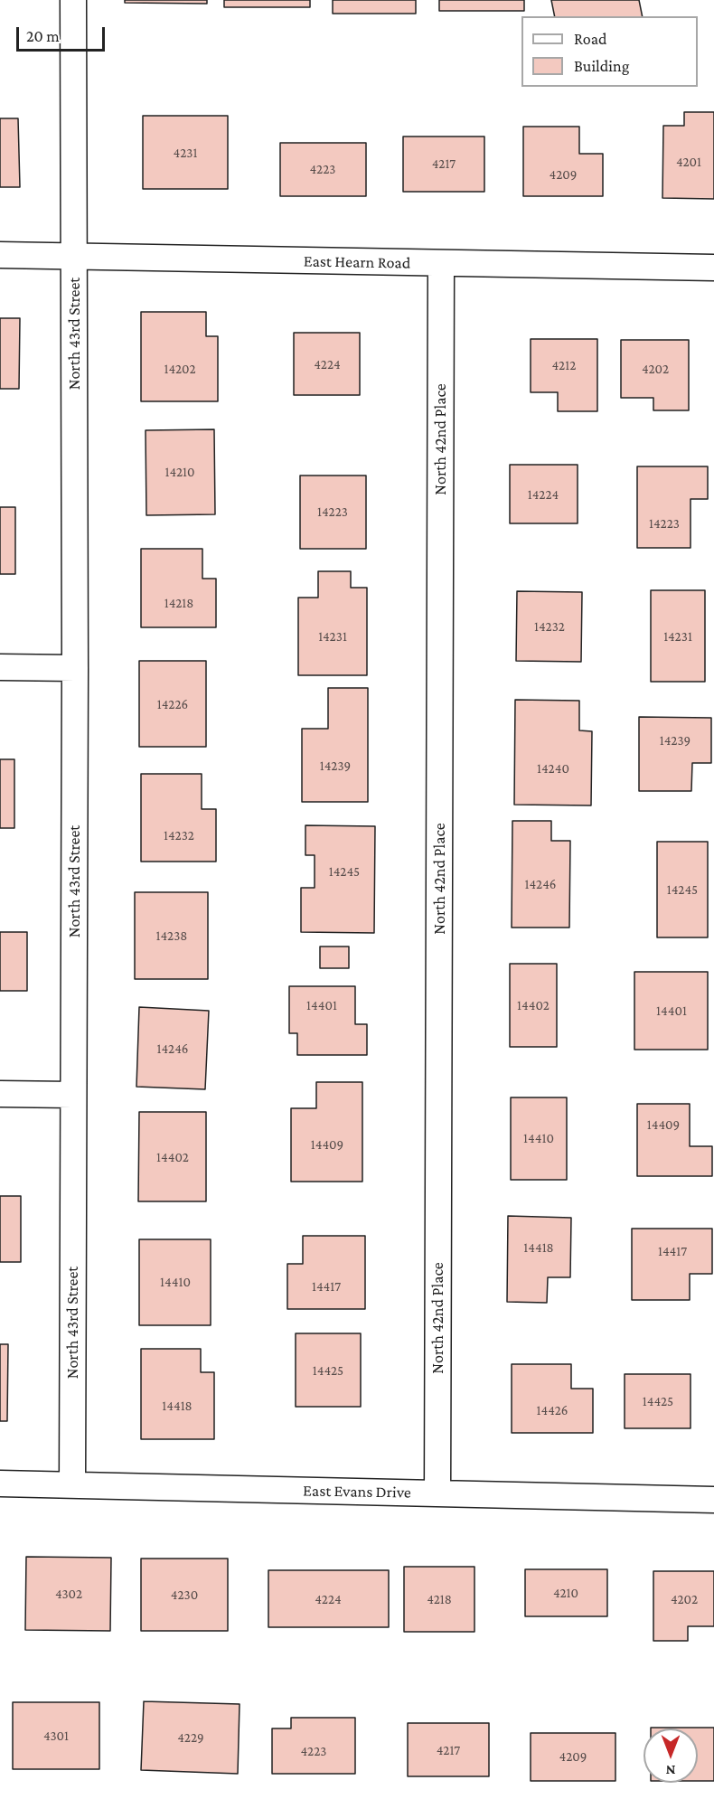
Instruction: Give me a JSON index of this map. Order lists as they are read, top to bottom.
{
  "streets": {
    "street": [
      "East Hearn Road",
      "North 43rd Street",
      "North 42nd Place",
      "East Evans Drive"
    ]
  },
  "crossings": [
    ["East Hearn Road", "North 43rd Street"],
    ["East Hearn Road", "North 42nd Place"],
    ["North 43rd Street", "East Evans Drive"],
    ["North 42nd Place", "East Evans Drive"]
  ],
  "house_numbers": [
    "4231",
    "4201",
    "4217",
    "4223",
    "4209",
    "4224",
    "4212",
    "14202",
    "4202",
    "14210",
    "14224",
    "14223",
    "14223",
    "14218",
    "14232",
    "14231",
    "14231",
    "14226",
    "14239",
    "14239",
    "14240",
    "14232",
    "14245",
    "14246",
    "14245",
    "14238",
    "14401",
    "14402",
    "14401",
    "14246",
    "14409",
    "14410",
    "14409",
    "14402",
    "14418",
    "14417",
    "14410",
    "14417",
    "14425",
    "14425",
    "14418",
    "14426",
    "4210",
    "4302",
    "4230",
    "4224",
    "4218",
    "4202",
    "4301",
    "4229",
    "4217",
    "4223",
    "4209"
  ],
  "legend": ["Road", "Building"],
  "scale_bar": "20 m",
  "north": "bottom"
}
